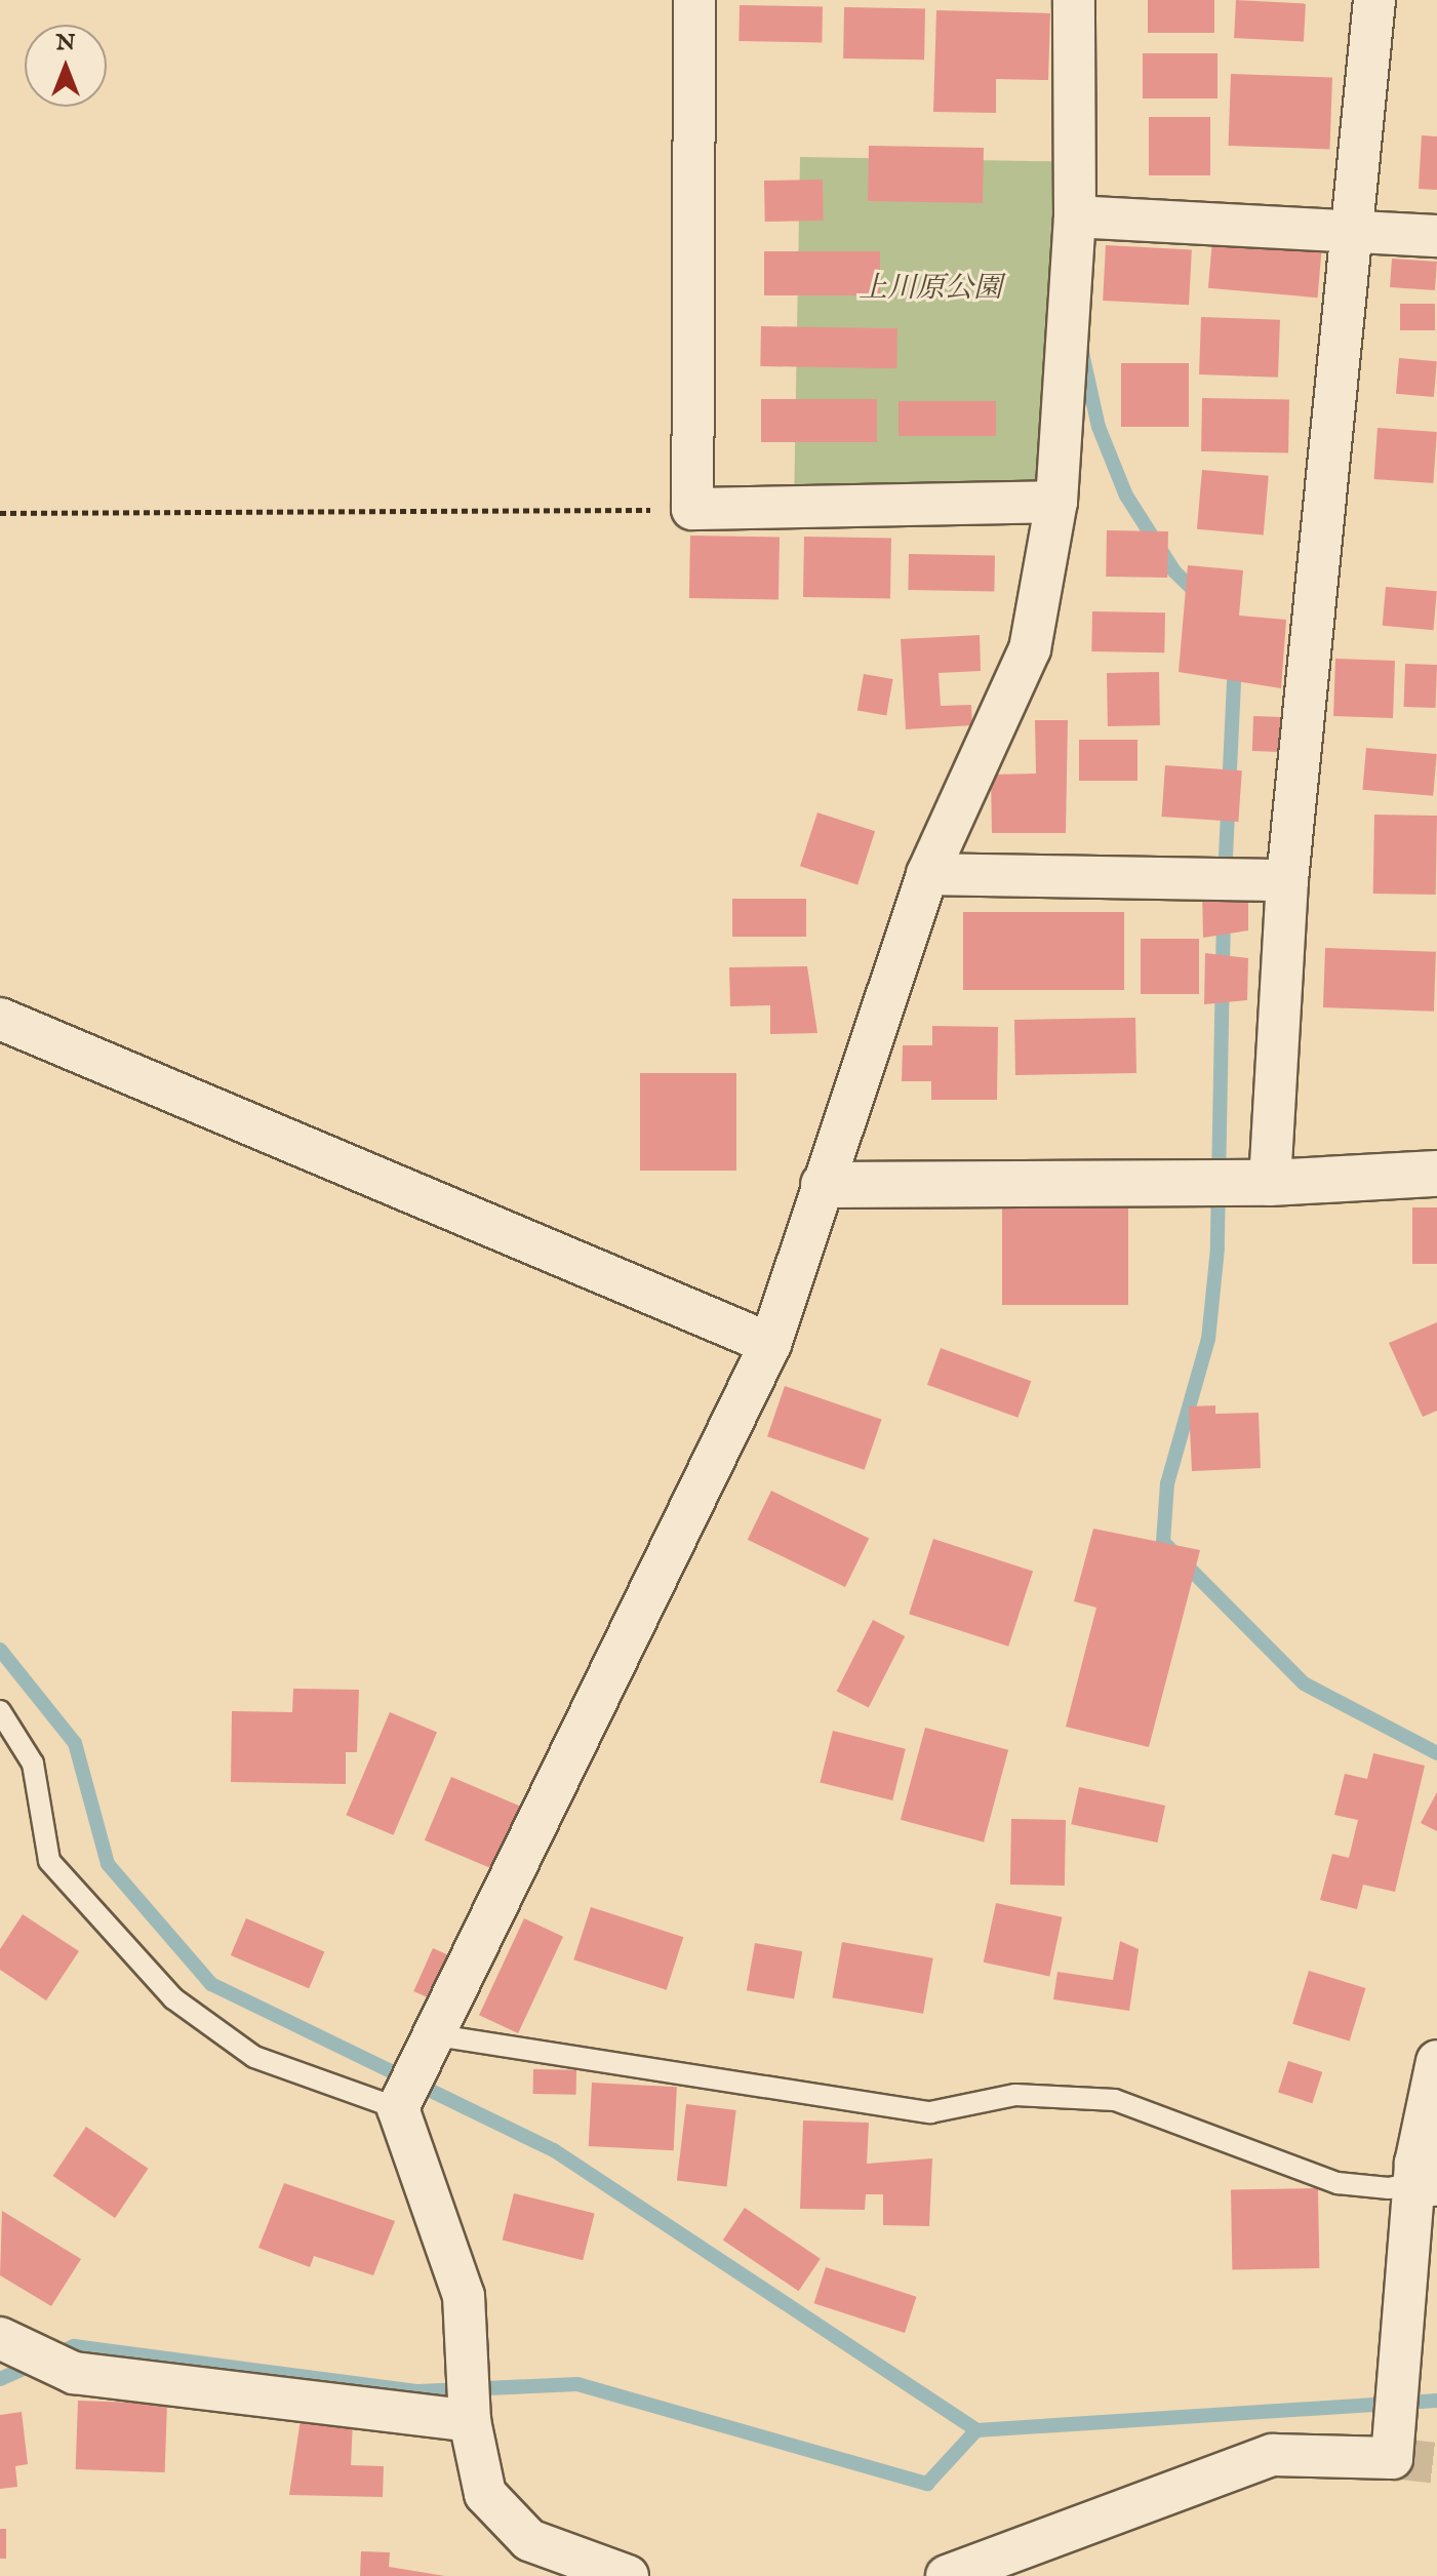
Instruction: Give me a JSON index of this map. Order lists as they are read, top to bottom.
{
  "parks": ["上川原公園"],
  "north": "top"
}
